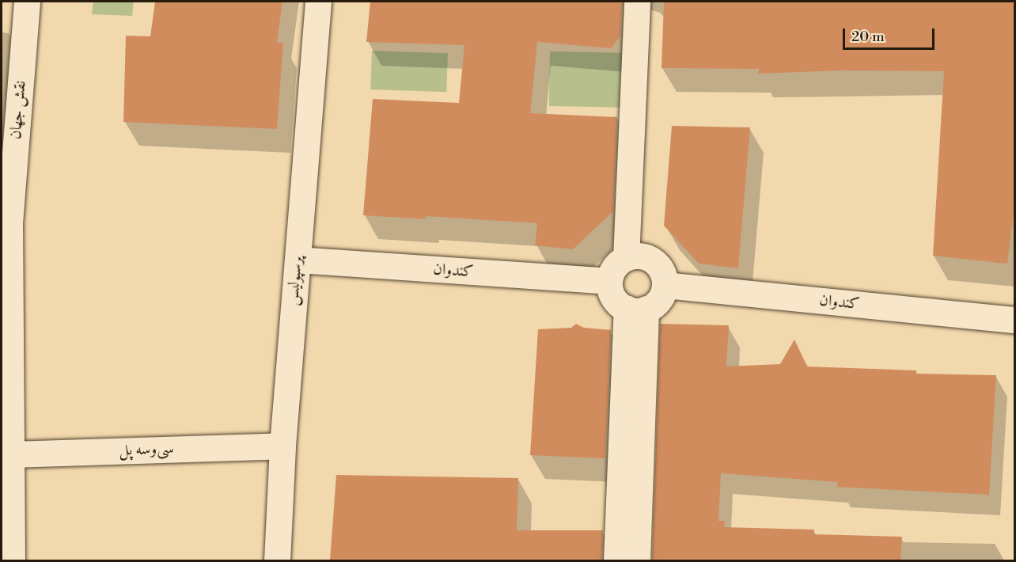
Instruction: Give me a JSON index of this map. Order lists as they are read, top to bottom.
{
  "streets": {
    "street": [
      "نقش جهان",
      "کندوان",
      "پرسپولیس",
      "سی‌وسه پل"
    ]
  },
  "crossings": [
    ["نقش جهان", "سی‌وسه پل"],
    ["کندوان", "پرسپولیس"],
    ["پرسپولیس", "سی‌وسه پل"]
  ],
  "scale_bar": "20 m"
}
